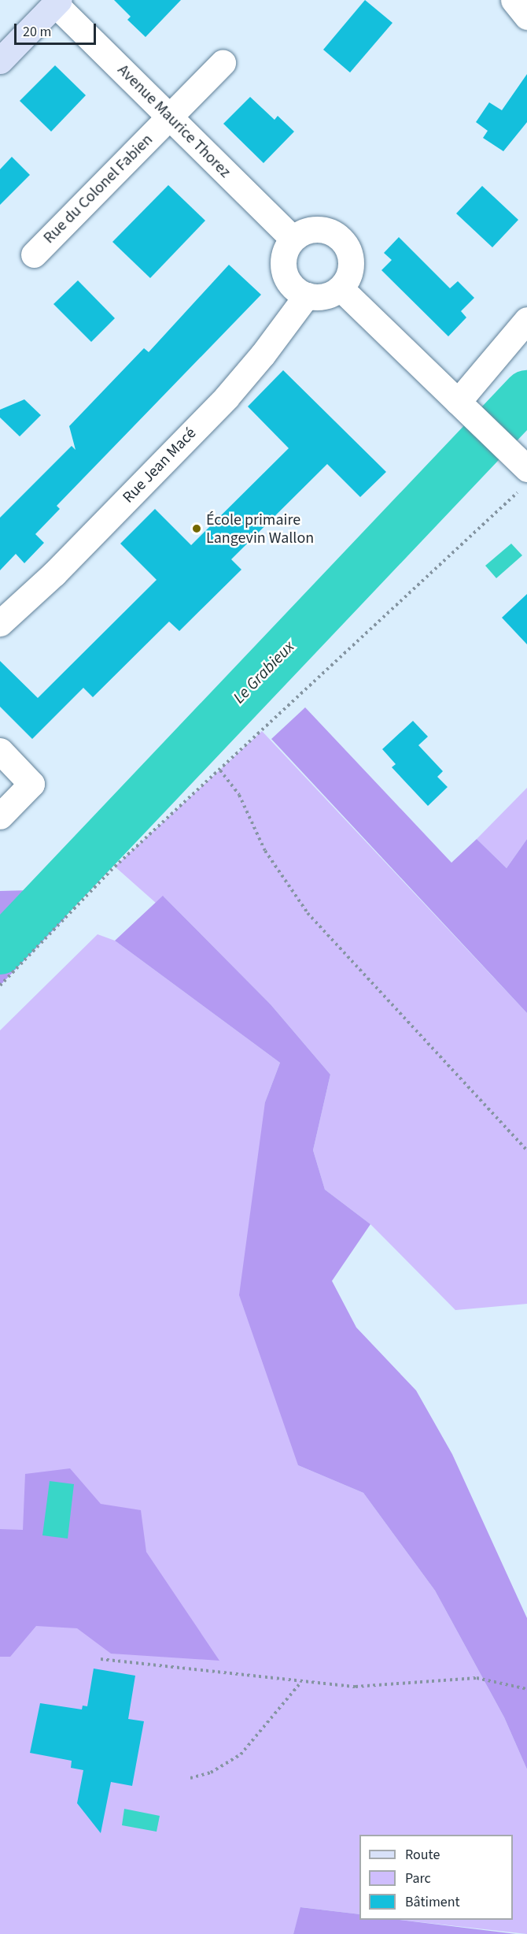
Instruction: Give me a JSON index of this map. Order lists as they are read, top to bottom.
{
  "streets": {
    "street": ["Avenue Maurice Thorez", "Rue du Colonel Fabien", "Rue Jean Macé"]
  },
  "crossings": [
    ["Avenue Maurice Thorez", "Rue du Colonel Fabien"],
    ["Avenue Maurice Thorez", "Rue Jean Macé"]
  ],
  "water": ["Le Grabieux"],
  "places": ["École primaire Langevin Wallon"],
  "legend": ["Route", "Parc", "Bâtiment"],
  "scale_bar": "20 m"
}
